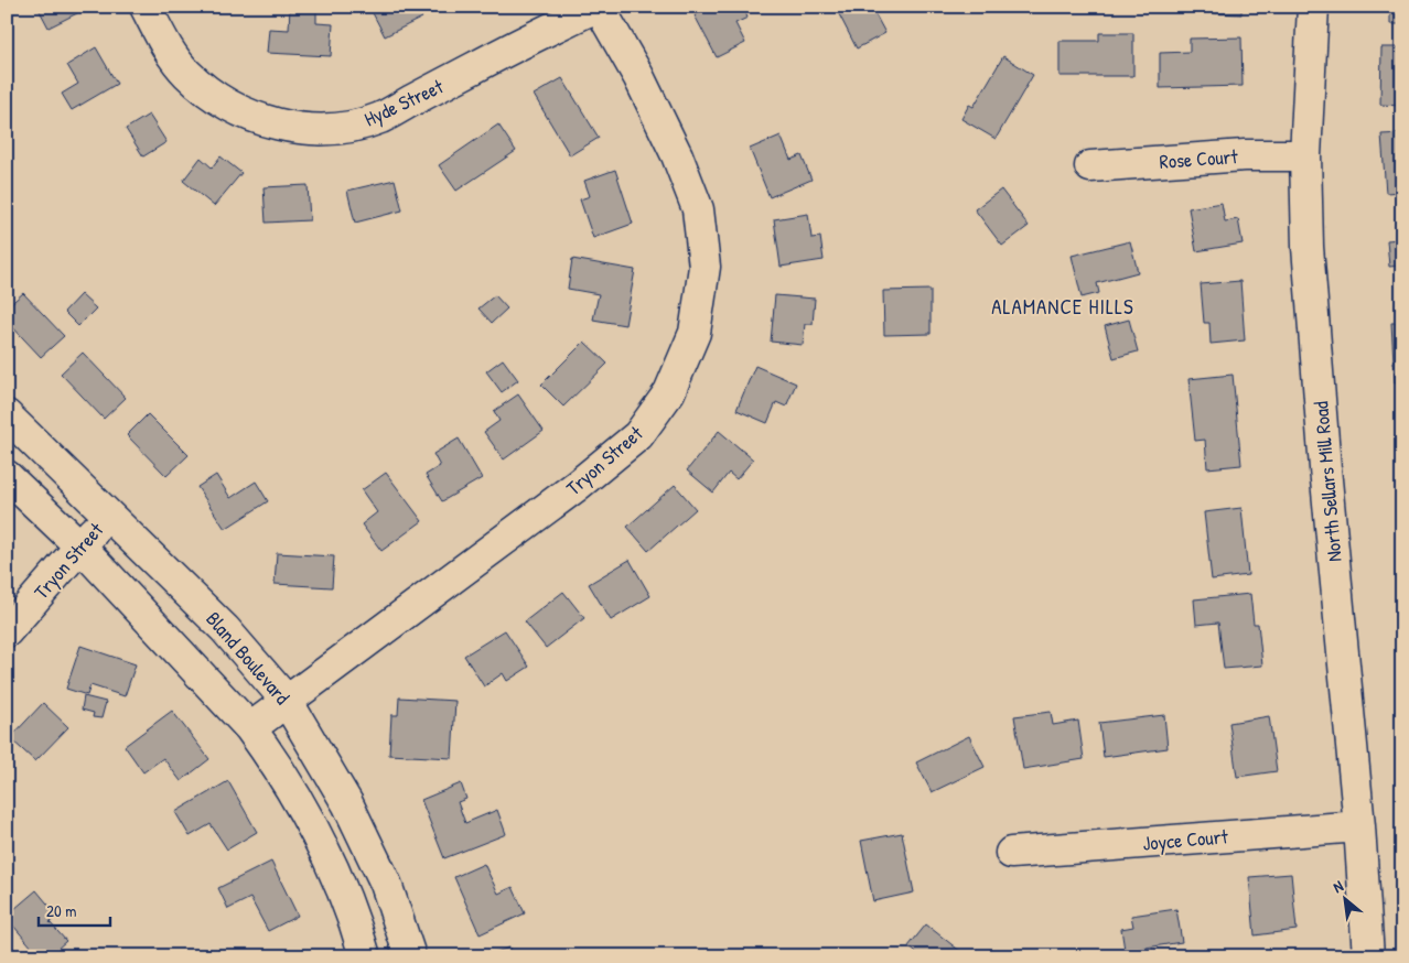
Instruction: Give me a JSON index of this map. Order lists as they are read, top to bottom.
{
  "streets": {
    "street": [
      "Hyde Street",
      "Rose Court",
      "Tryon Street",
      "North Sellars Mill Road",
      "Bland Boulevard",
      "Joyce Court"
    ]
  },
  "crossings": [
    ["Hyde Street", "Tryon Street"],
    ["Rose Court", "North Sellars Mill Road"],
    ["Tryon Street", "Bland Boulevard"],
    ["North Sellars Mill Road", "Joyce Court"]
  ],
  "districts": ["ALAMANCE HILLS"],
  "scale_bar": "20 m",
  "north": "top left"
}
